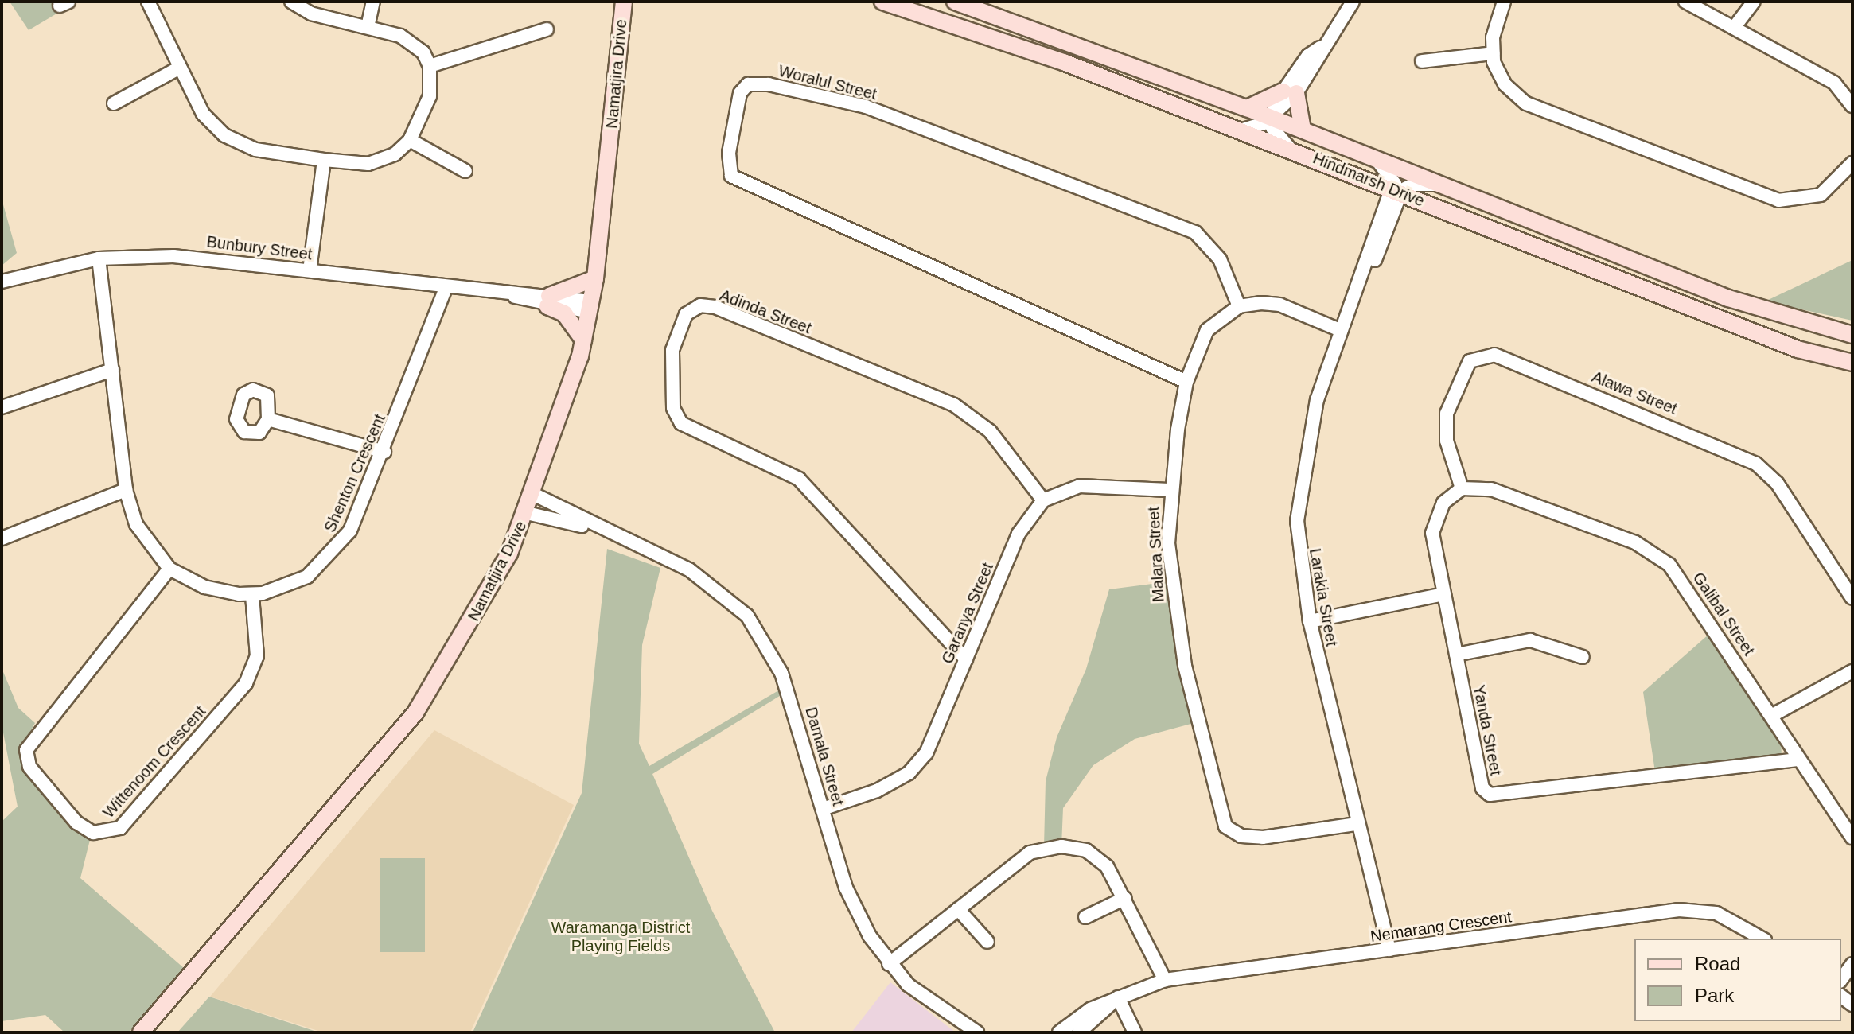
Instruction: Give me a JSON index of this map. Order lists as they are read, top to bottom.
{
  "streets": {
    "main road": ["Namatjira Drive", "Hindmarsh Drive"],
    "street": [
      "Woralul Street",
      "Bunbury Street",
      "Adinda Street",
      "Alawa Street",
      "Shenton Crescent",
      "Malara Street",
      "Larakia Street",
      "Garanya Street",
      "Galibal Street",
      "Yanda Street",
      "Damala Street",
      "Wittenoom Crescent",
      "Nemarang Crescent"
    ]
  },
  "crossings": [
    ["Namatjira Drive", "Bunbury Street"],
    ["Namatjira Drive", "Damala Street"],
    ["Woralul Street", "Malara Street"],
    ["Hindmarsh Drive", "Larakia Street"],
    ["Bunbury Street", "Shenton Crescent"],
    ["Adinda Street", "Garanya Street"],
    ["Alawa Street", "Galibal Street"],
    ["Alawa Street", "Yanda Street"],
    ["Shenton Crescent", "Wittenoom Crescent"],
    ["Malara Street", "Larakia Street"],
    ["Larakia Street", "Nemarang Crescent"],
    ["Garanya Street", "Damala Street"],
    ["Galibal Street", "Yanda Street"]
  ],
  "parks": ["Waramanga District Playing Fields"],
  "legend": ["Road", "Park"]
}
